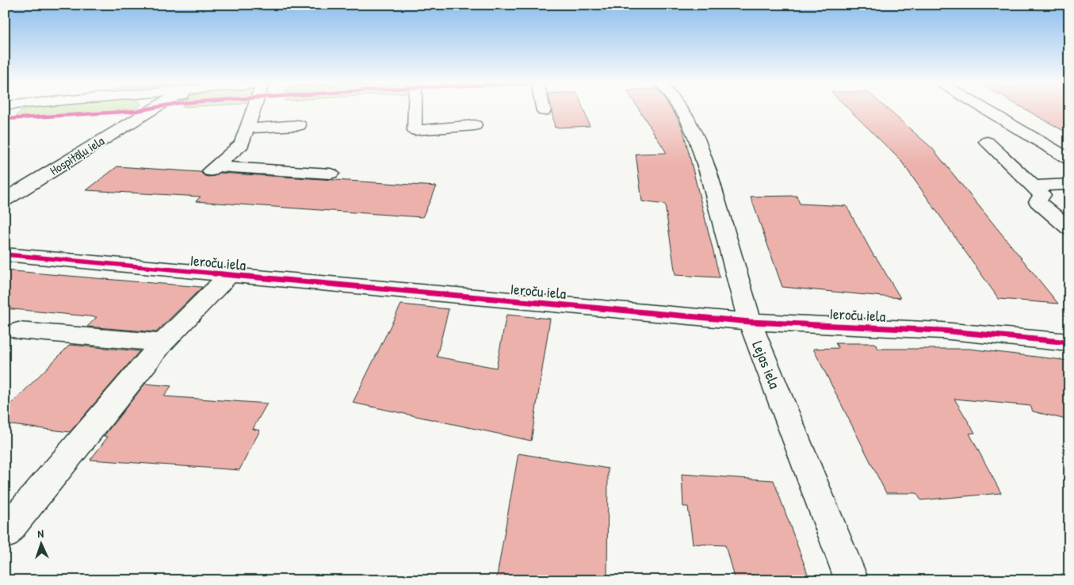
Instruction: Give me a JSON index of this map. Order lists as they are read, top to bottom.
{
  "streets": {
    "street": ["Hospitāļu iela", "Ieroču iela", "Lejas iela"]
  },
  "crossings": [
    ["Ieroču iela", "Lejas iela"]
  ],
  "north": "top"
}
